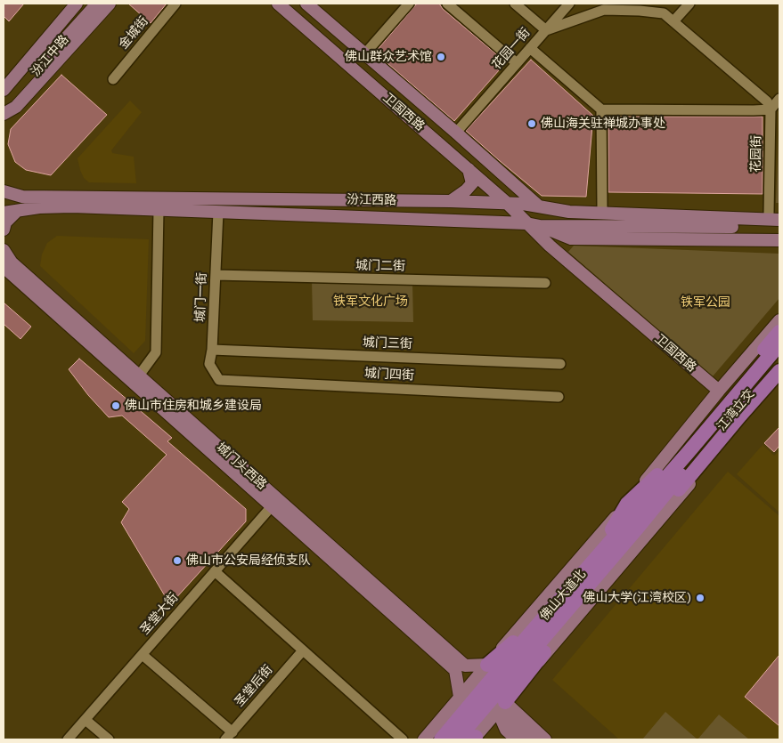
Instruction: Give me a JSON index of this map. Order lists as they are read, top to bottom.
{
  "streets": {
    "highway": ["江湾立交", "佛山大道北"],
    "main road": [
      "汾江中路",
      "卫国西路",
      "汾江西路",
      "城门头西路"
    ],
    "street": [
      "金城街",
      "花园一街",
      "花园街",
      "城门二街",
      "城门一街",
      "城门三街",
      "城门四街",
      "圣堂大街",
      "圣堂后街"
    ]
  },
  "crossings": [
    ["花园一街", "卫国西路"],
    ["花园一街", "花园街"],
    ["卫国西路", "汾江西路"],
    ["汾江西路", "城门一街"],
    ["城门二街", "城门一街"],
    ["城门一街", "城门三街"],
    ["城门一街", "城门四街"],
    ["江湾立交", "佛山大道北"],
    ["城门头西路", "圣堂大街"]
  ],
  "parks": ["铁军文化广场", "铁军公园"],
  "places": [
    "佛山群众艺术馆",
    "佛山海关驻禅城办事处",
    "佛山市住房和城乡建设局",
    "佛山市公安局经侦支队",
    "佛山大学(江湾校区)"
  ]
}
